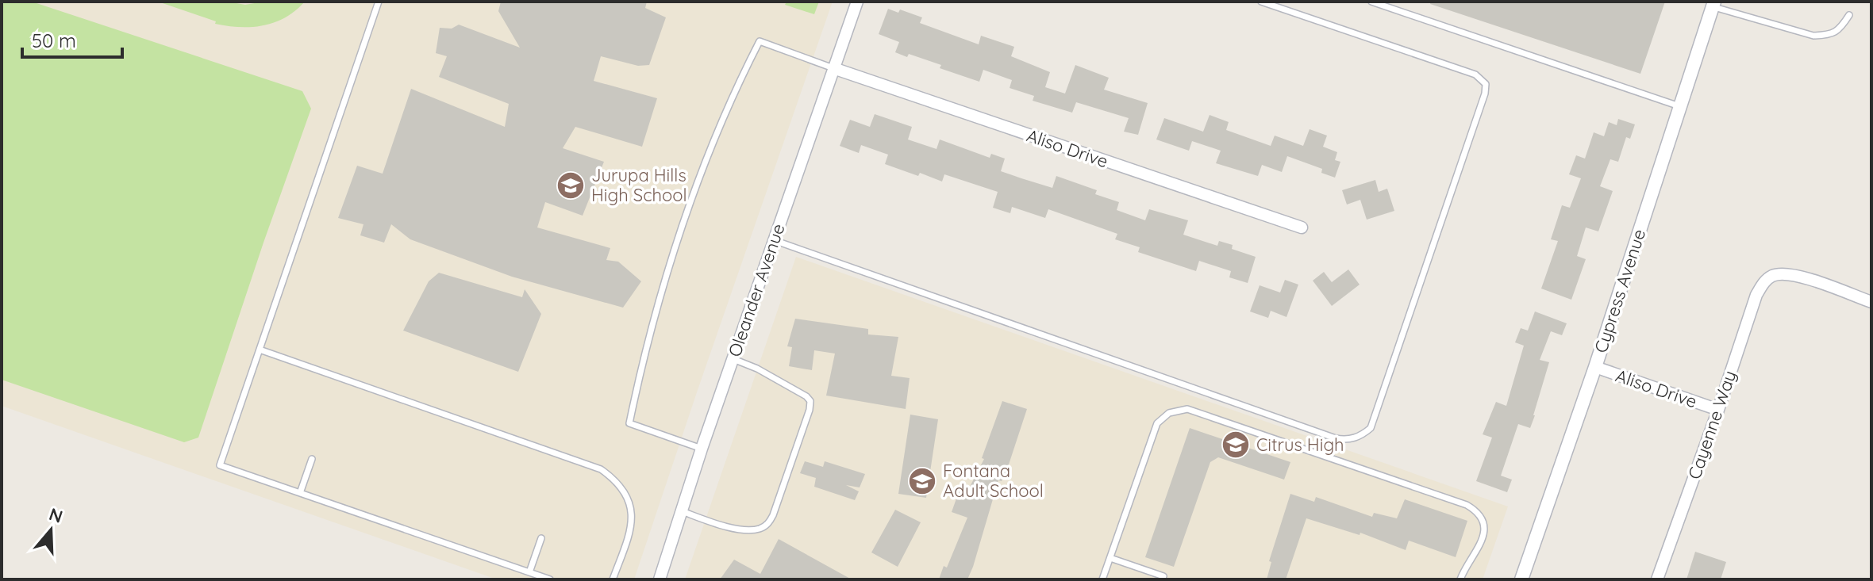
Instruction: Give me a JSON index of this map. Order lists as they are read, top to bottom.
{
  "streets": {
    "street": [
      "Aliso Drive",
      "Oleander Avenue",
      "Cypress Avenue",
      "Cayenne Way"
    ]
  },
  "crossings": [
    ["Aliso Drive", "Oleander Avenue"],
    ["Aliso Drive", "Cypress Avenue"],
    ["Aliso Drive", "Cayenne Way"]
  ],
  "places": {
    "school or university": ["Jurupa Hills High School", "Citrus High", "Fontana Adult School"]
  },
  "scale_bar": "50 m",
  "north": "top"
}
